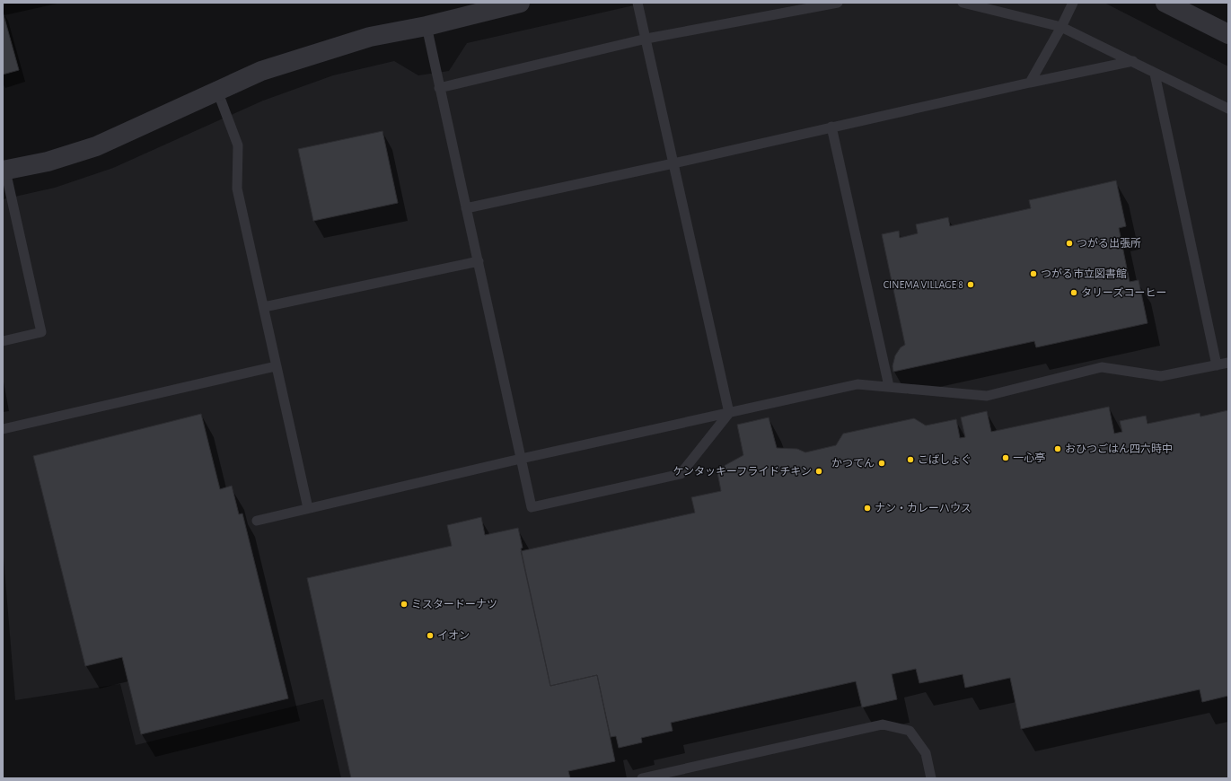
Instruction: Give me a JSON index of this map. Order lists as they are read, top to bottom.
{
  "places": [
    "つがる出張所",
    "つがる市立図書館",
    "CINEMA VILLAGE 8",
    "タリーズコーヒー",
    "おひつごはん四六時中",
    "一心亭",
    "こばしょぐ",
    "かつてん",
    "ケンタッキーフライドチキン",
    "ナン・カレーハウス",
    "ミスタードーナツ",
    "イオン"
  ]
}
